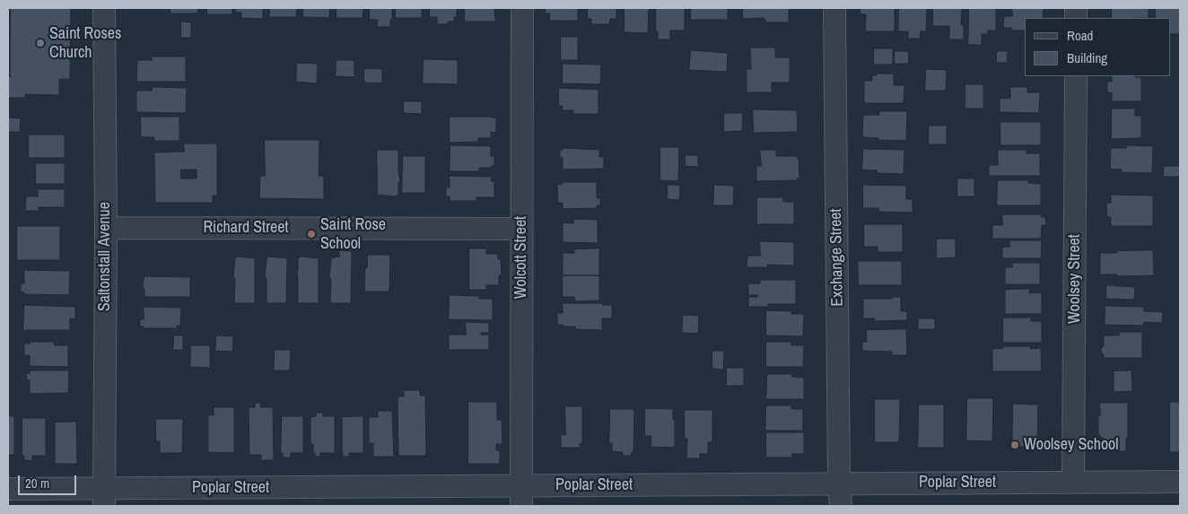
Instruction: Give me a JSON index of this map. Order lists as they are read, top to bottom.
{
  "streets": {
    "street": [
      "Richard Street",
      "Saltonstall Avenue",
      "Wolcott Street",
      "Exchange Street",
      "Woolsey Street",
      "Poplar Street"
    ]
  },
  "crossings": [
    ["Richard Street", "Saltonstall Avenue"],
    ["Richard Street", "Wolcott Street"],
    ["Saltonstall Avenue", "Poplar Street"],
    ["Wolcott Street", "Poplar Street"],
    ["Exchange Street", "Poplar Street"],
    ["Woolsey Street", "Poplar Street"]
  ],
  "places": ["Saint Roses Church", "Saint Rose School", "Woolsey School"],
  "legend": ["Road", "Building"],
  "scale_bar": "20 m"
}
